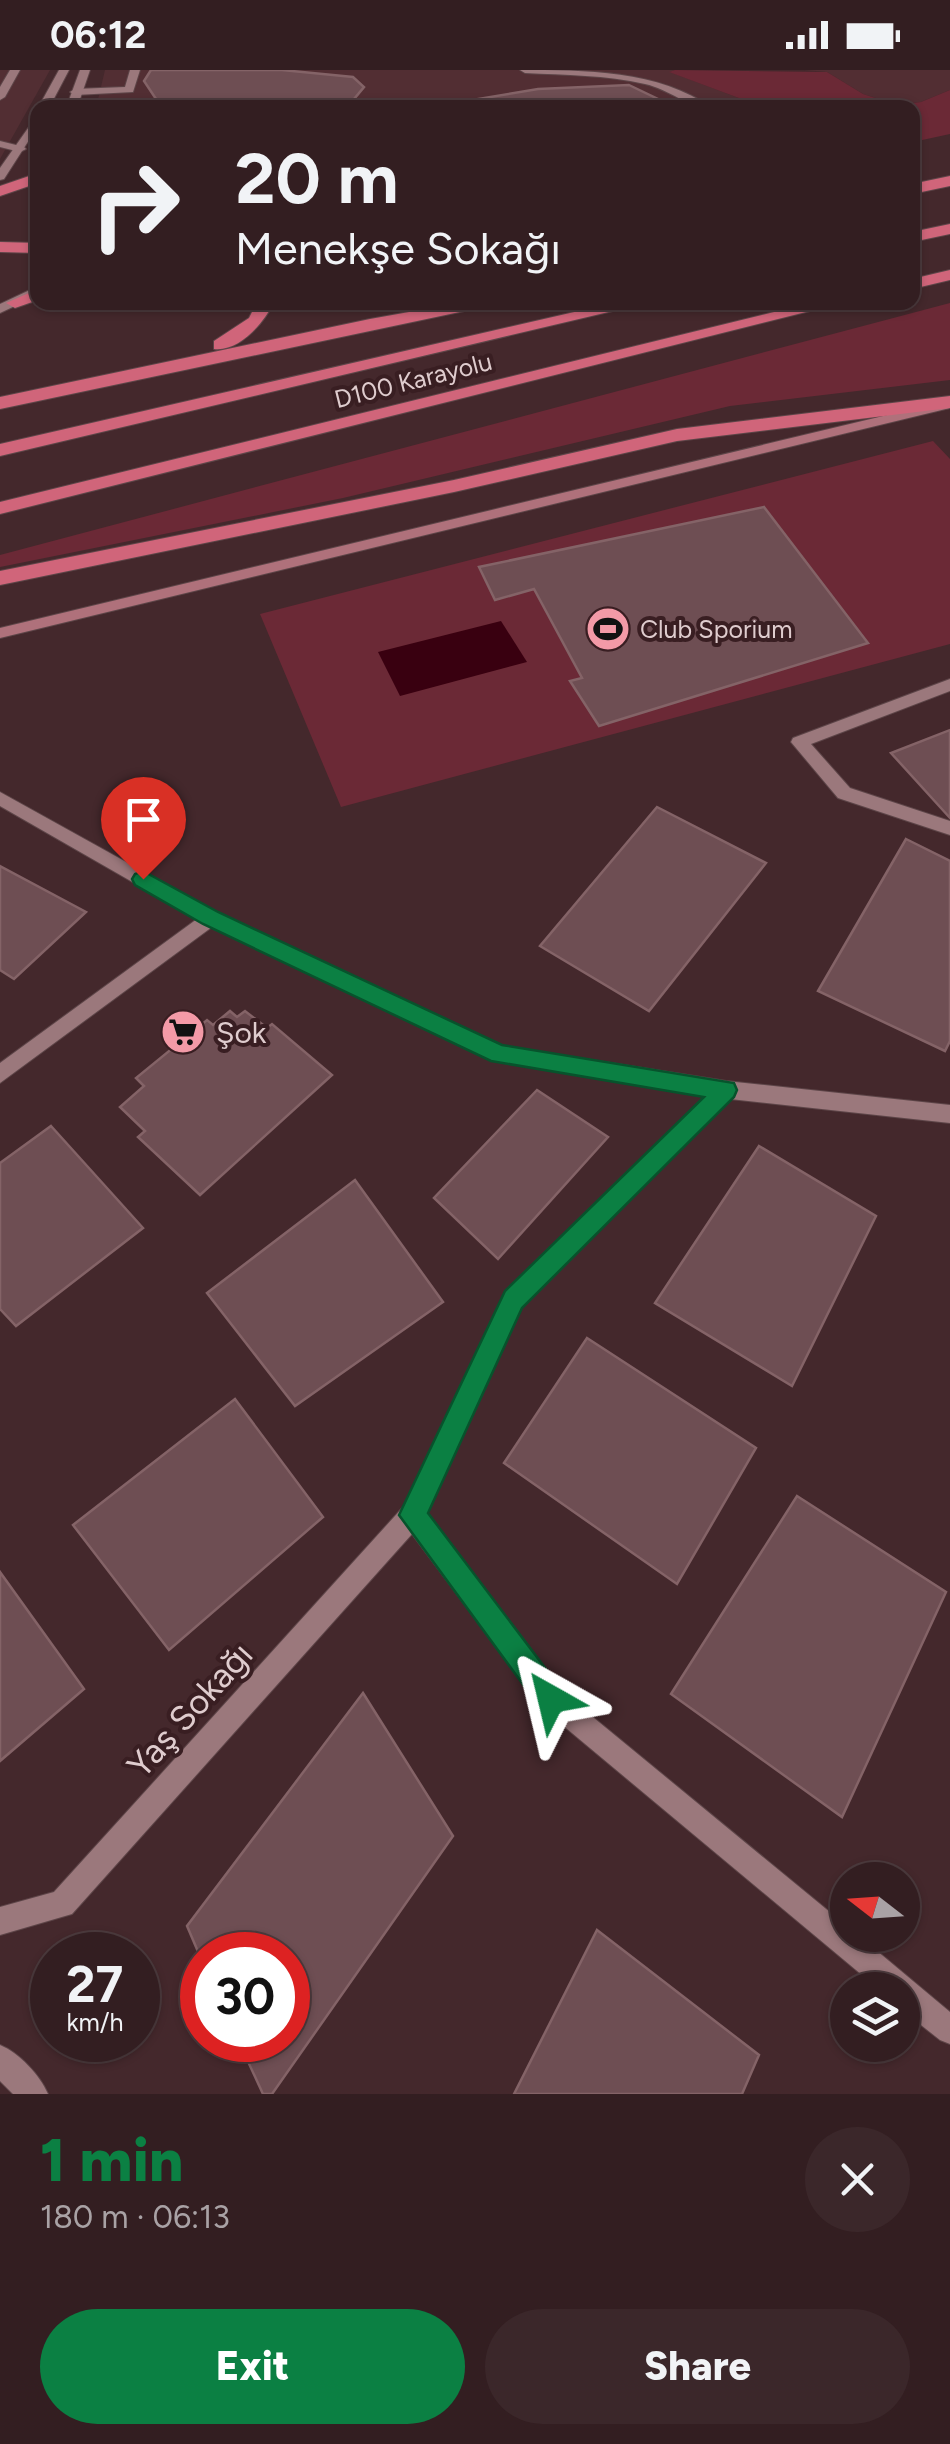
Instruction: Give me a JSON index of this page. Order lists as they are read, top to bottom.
{
  "streets": {
    "highway": ["D100 Karayolu"],
    "street": ["Yaş Sokağı"]
  },
  "places": {
    "sports": ["Club Sporium"],
    "supermarket": ["Şok"]
  },
  "north": "left",
  "page": {
    "status": "06:12",
    "turn": ["20 m", "Menekşe Sokağı"],
    "speed": "27 km/h",
    "limit": "30",
    "heading": ["1 min", "180 m · 06:13"],
    "buttons": ["Exit", "Share"]
  }
}
